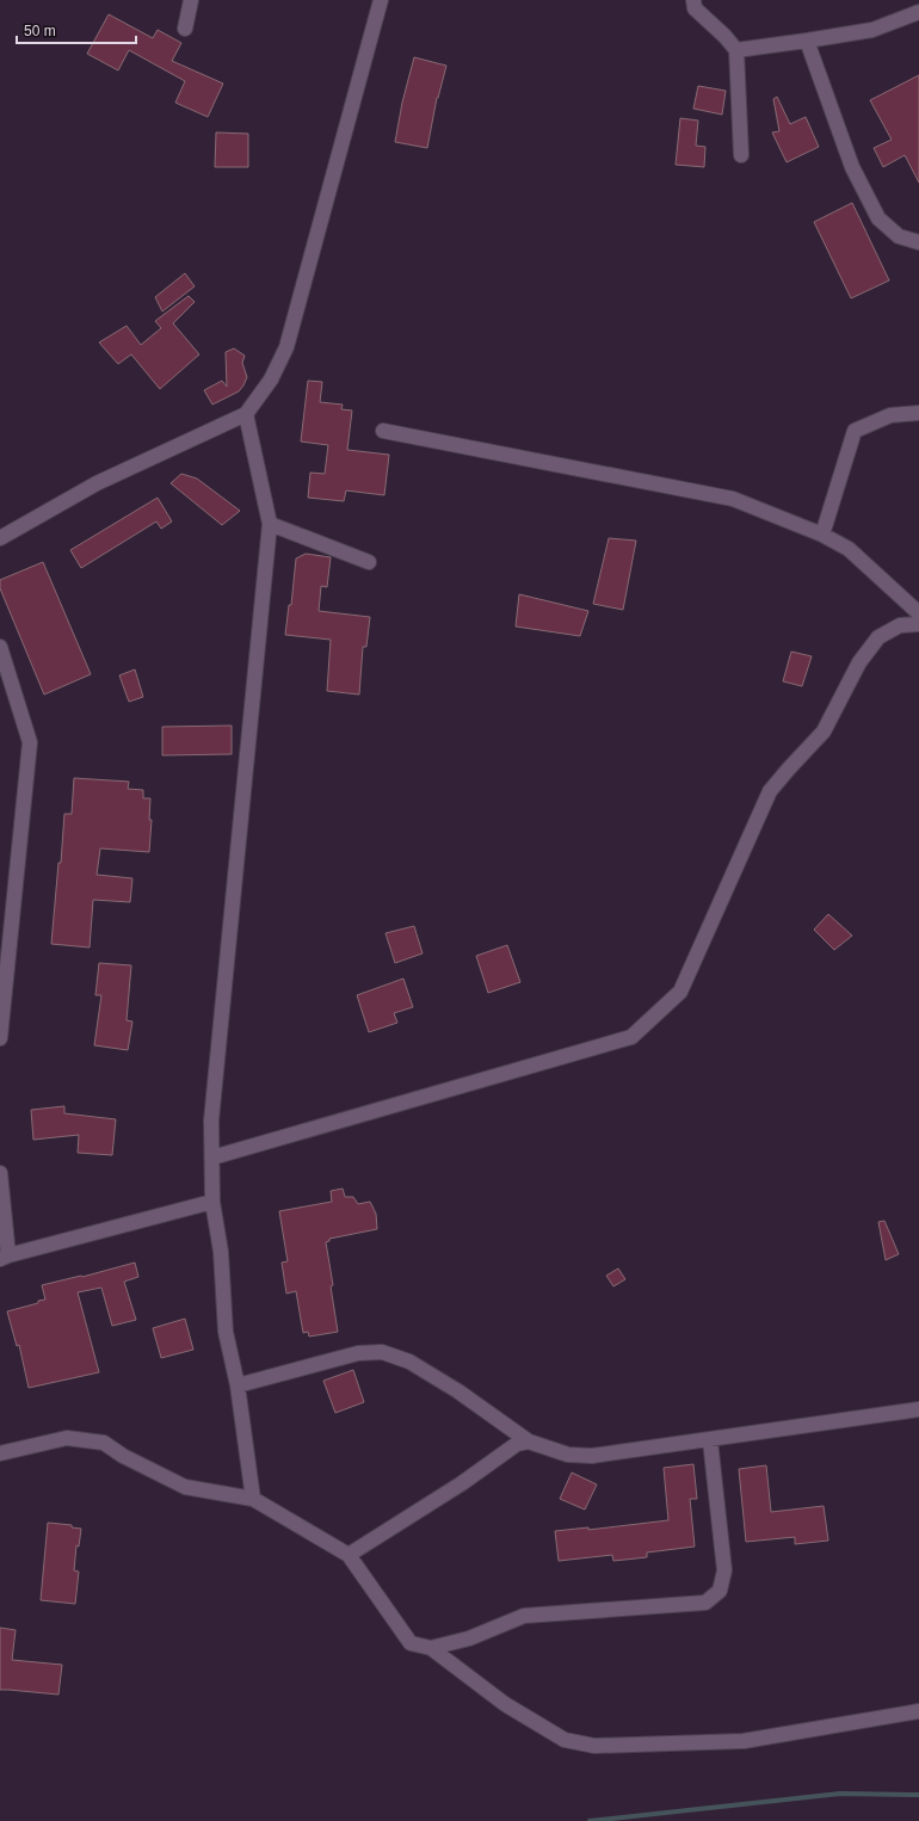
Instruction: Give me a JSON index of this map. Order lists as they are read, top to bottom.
{
  "scale_bar": "50 m"
}
